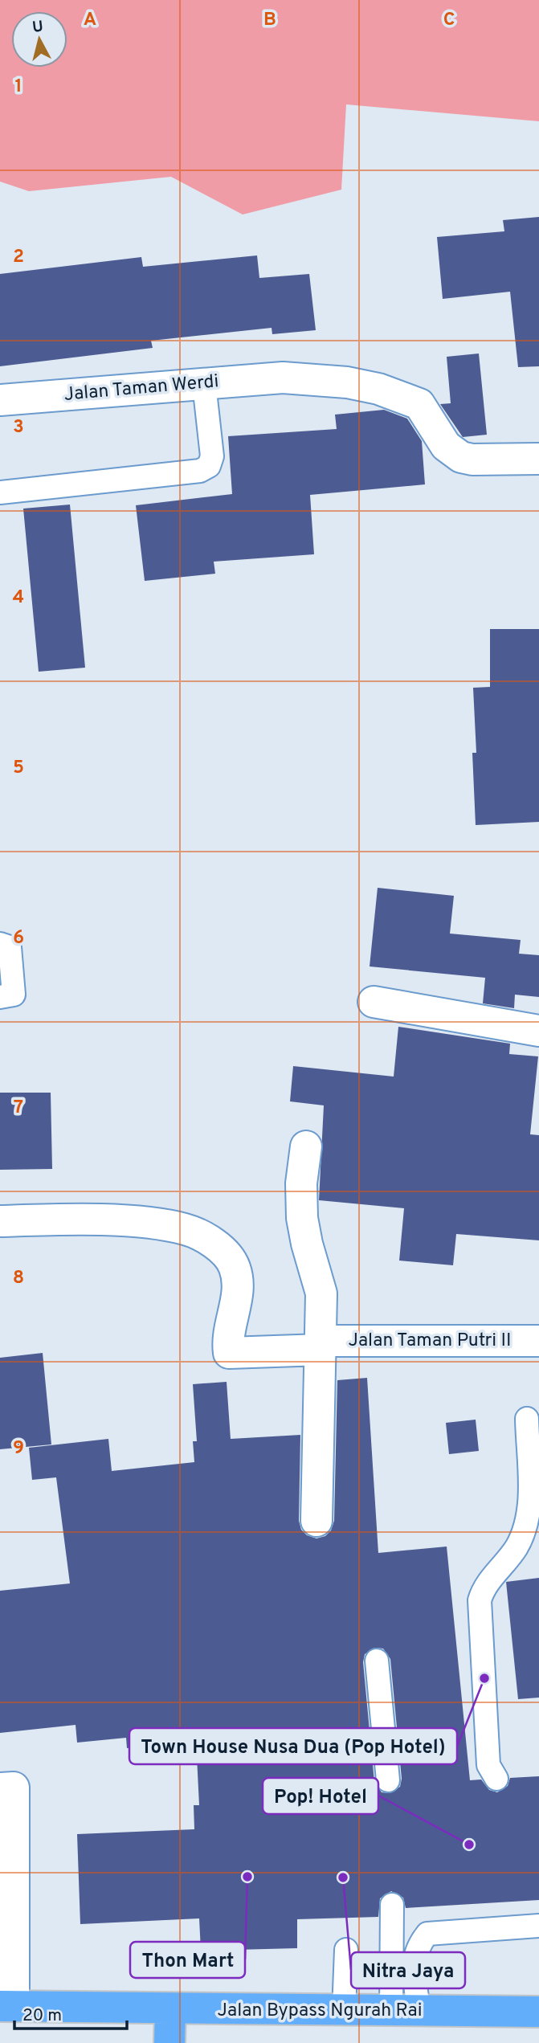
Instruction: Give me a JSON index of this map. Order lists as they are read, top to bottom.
{
  "streets": {
    "highway": ["Jalan Bypass Ngurah Rai"],
    "street": ["Jalan Taman Werdi", "Jalan Taman Putri II"]
  },
  "places": [
    "Town House Nusa Dua (Pop Hotel)",
    "Pop! Hotel",
    "Thon Mart",
    "Nitra Jaya"
  ],
  "scale_bar": "20 m",
  "north": "top",
  "grid": {
    "columns": ["A", "B", "C"],
    "rows": [
      "1",
      "2",
      "3",
      "4",
      "5",
      "6",
      "7",
      "8",
      "9"
    ]
  }
}
